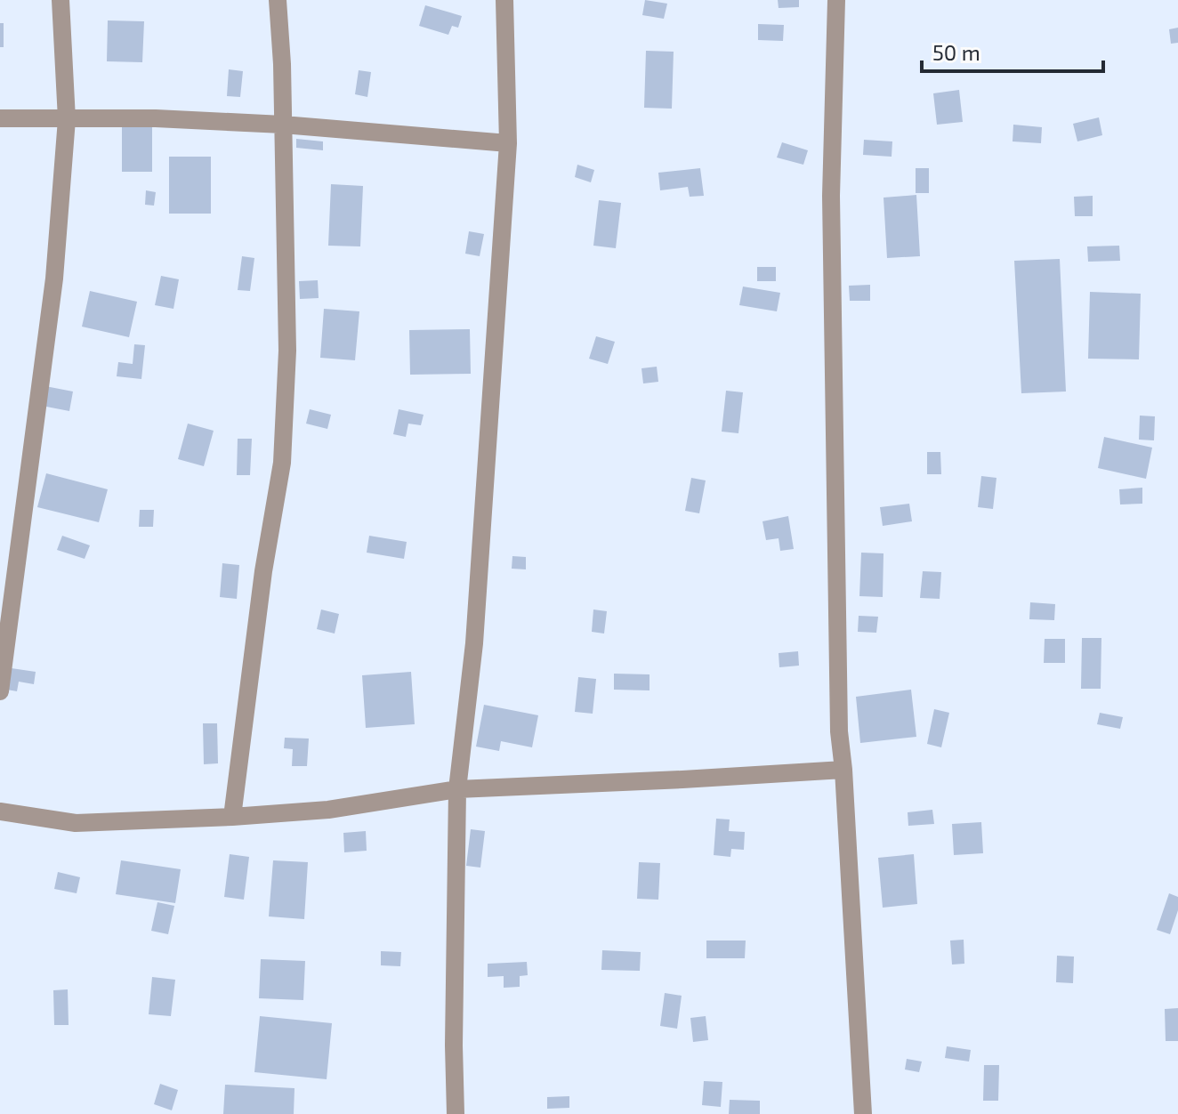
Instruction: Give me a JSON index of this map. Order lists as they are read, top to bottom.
{
  "scale_bar": "50 m"
}
